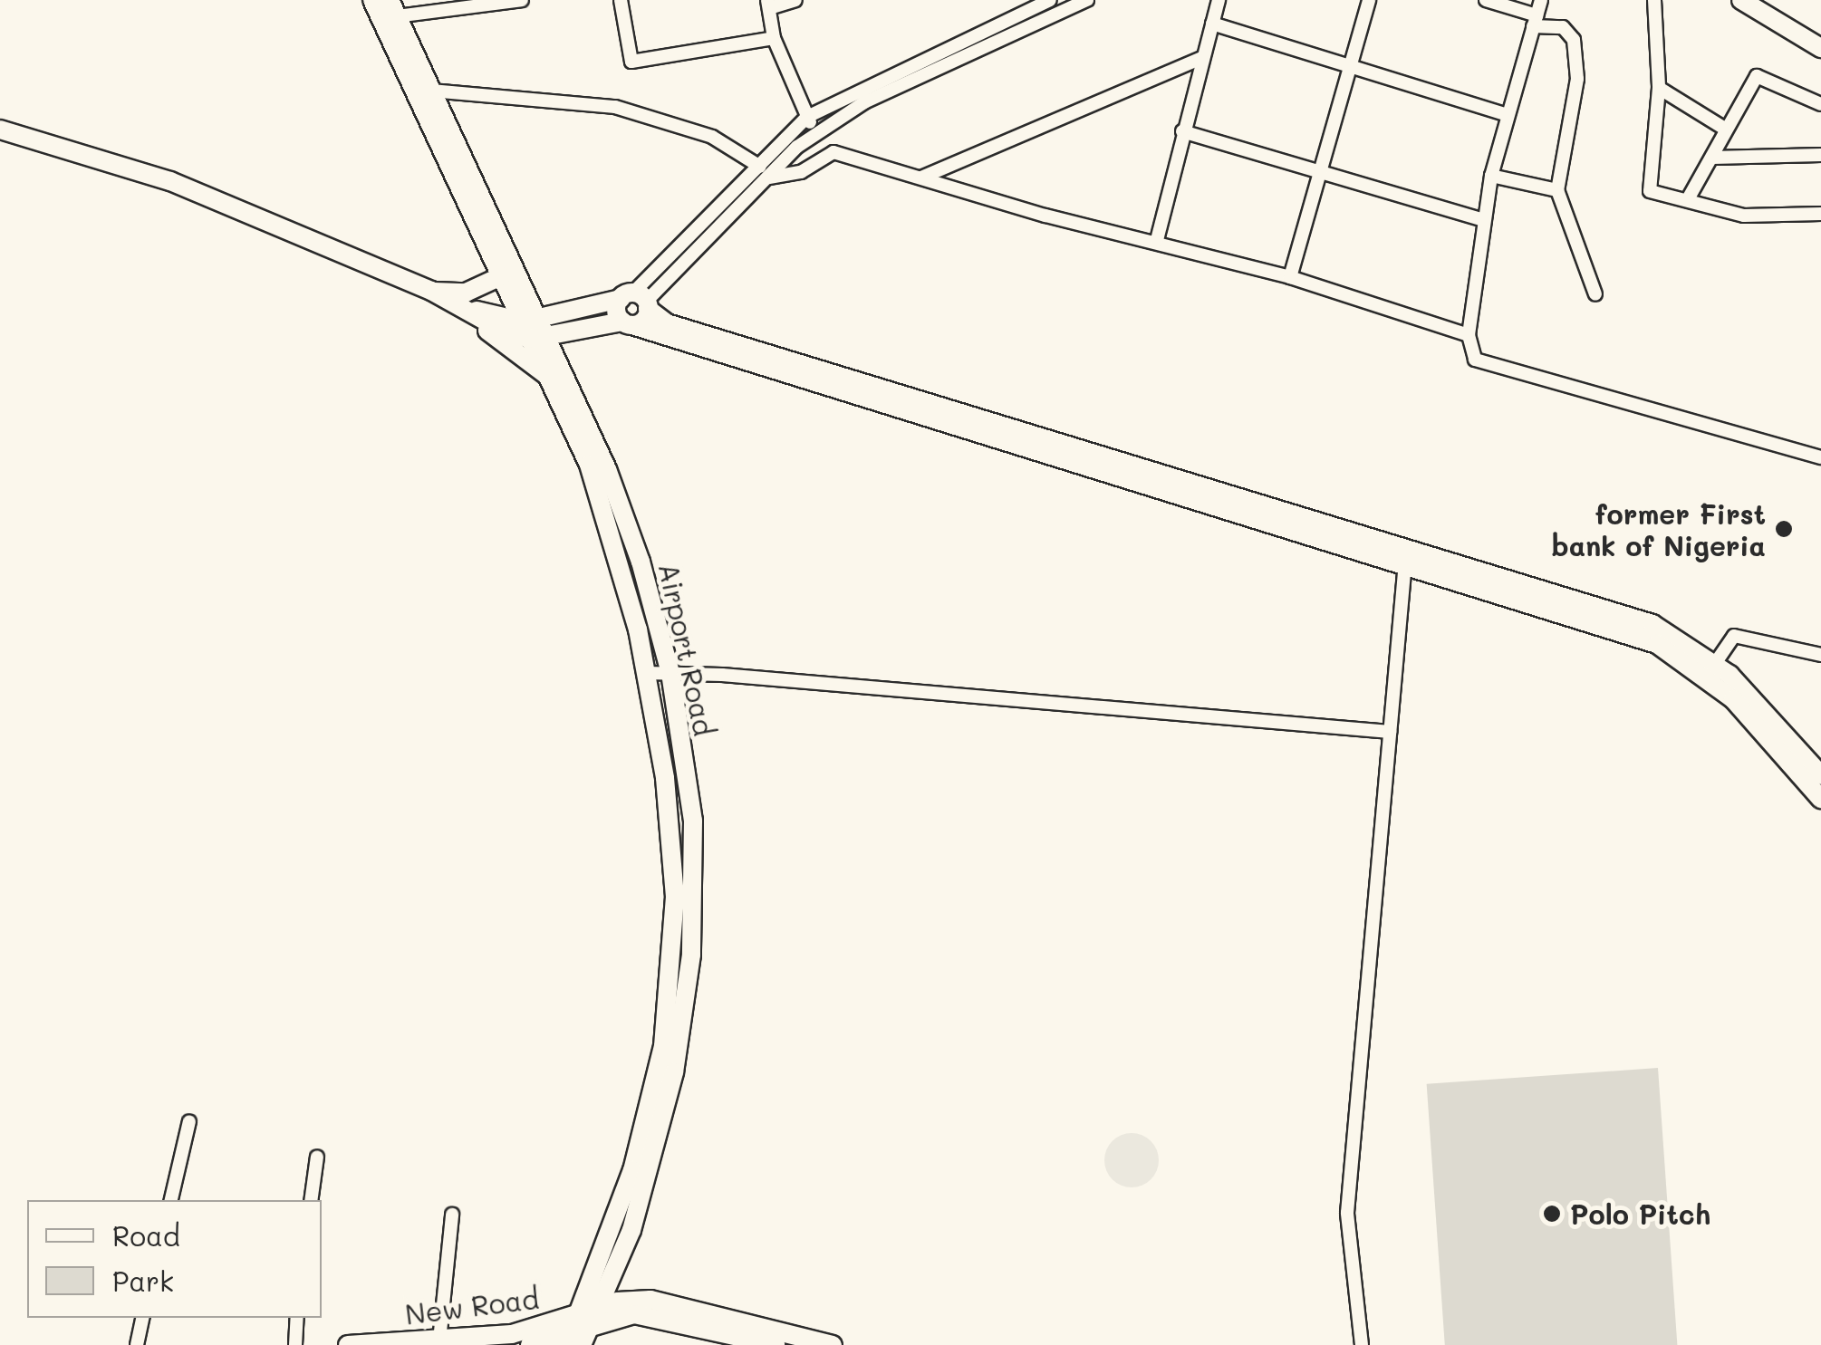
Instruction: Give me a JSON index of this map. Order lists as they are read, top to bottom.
{
  "streets": {
    "main road": ["Airport Road", "New Road"]
  },
  "crossings": [
    ["Airport Road", "New Road"]
  ],
  "places": ["former First bank of Nigeria", "Polo Pitch"],
  "legend": ["Road", "Park"]
}
